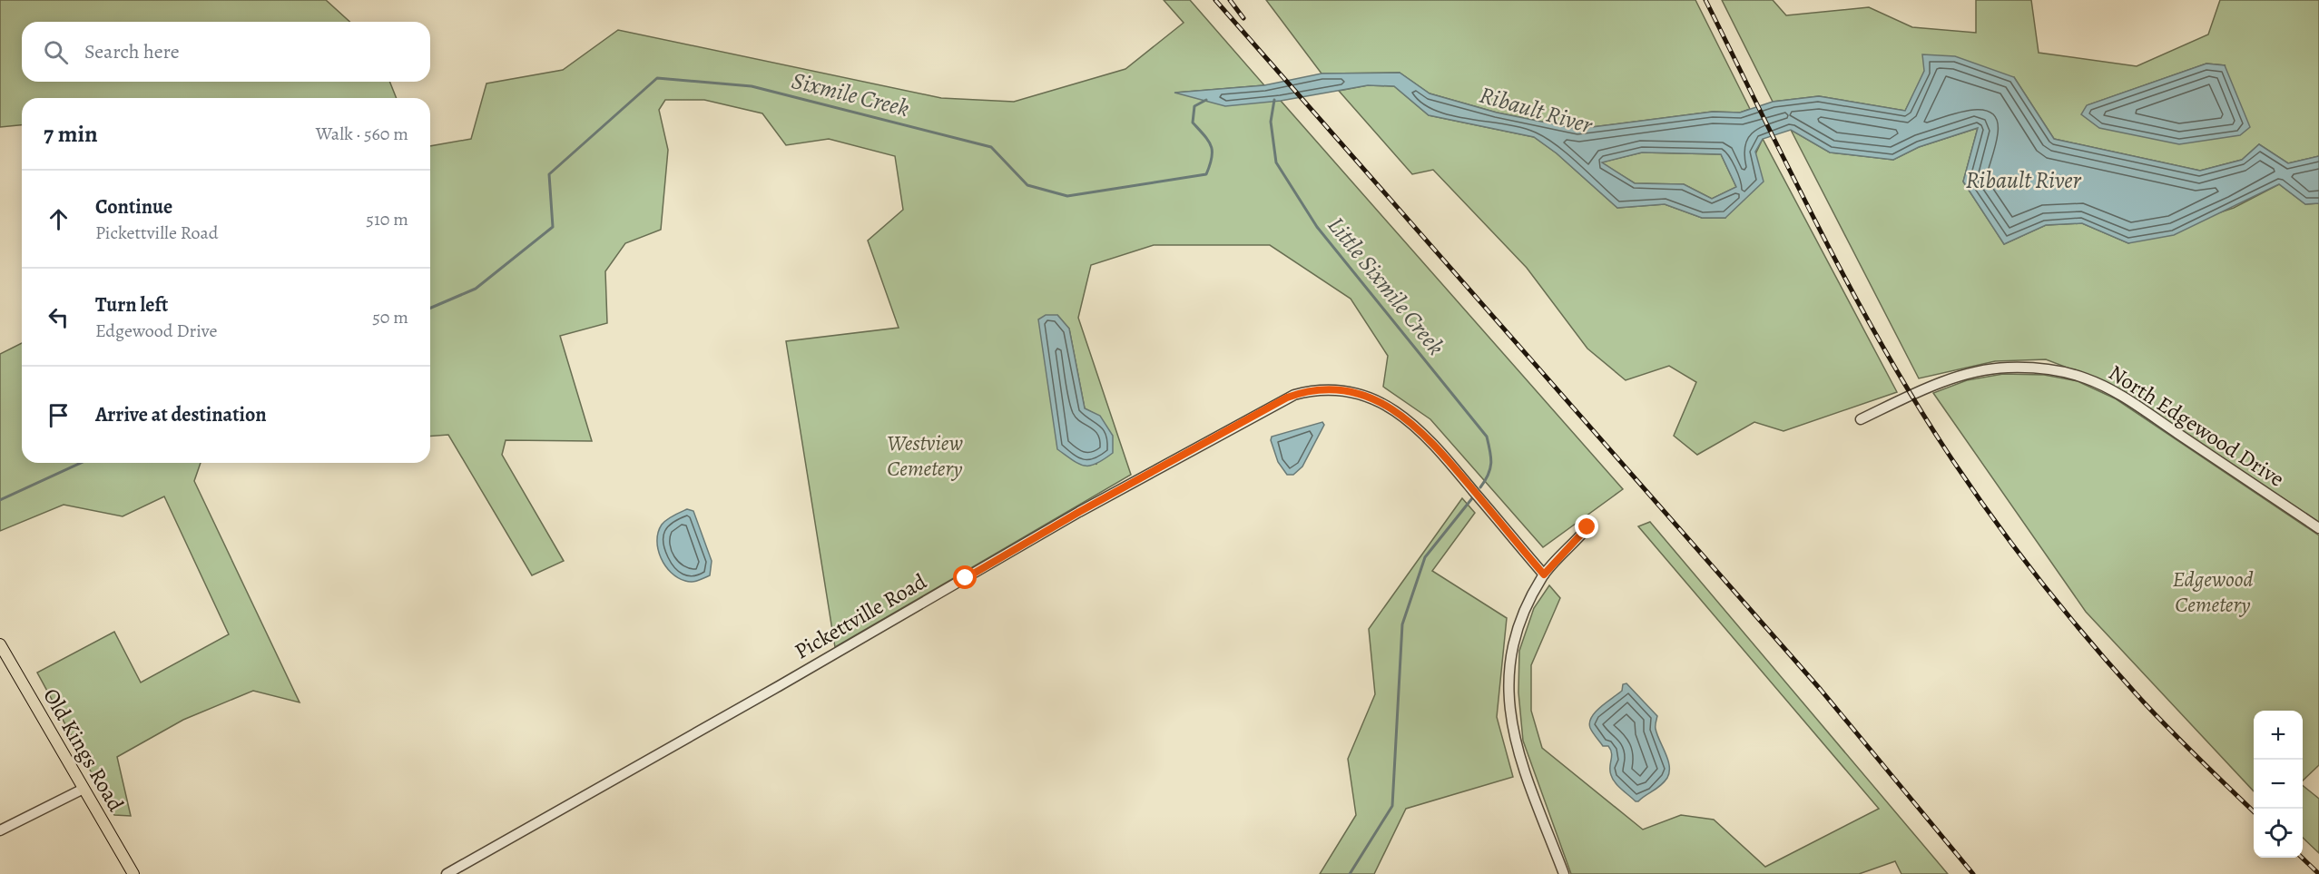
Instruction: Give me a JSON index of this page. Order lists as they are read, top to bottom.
{
  "streets": {
    "main road": ["Old Kings Road"],
    "street": ["North Edgewood Drive", "Pickettville Road"]
  },
  "water": ["Sixmile Creek", "Ribault River", "Little Sixmile Creek"],
  "parks": ["Westview Cemetery", "Edgewood Cemetery"],
  "page": {
    "search": "Search here",
    "heading": ["7 min", "Walk · 560 m"],
    "list": [
      ["Continue", "Pickettville Road", "510 m"],
      ["Turn left", "Edgewood Drive", "50 m"],
      "Arrive at destination"
    ],
    "map_buttons": ["+", "−"]
  }
}
